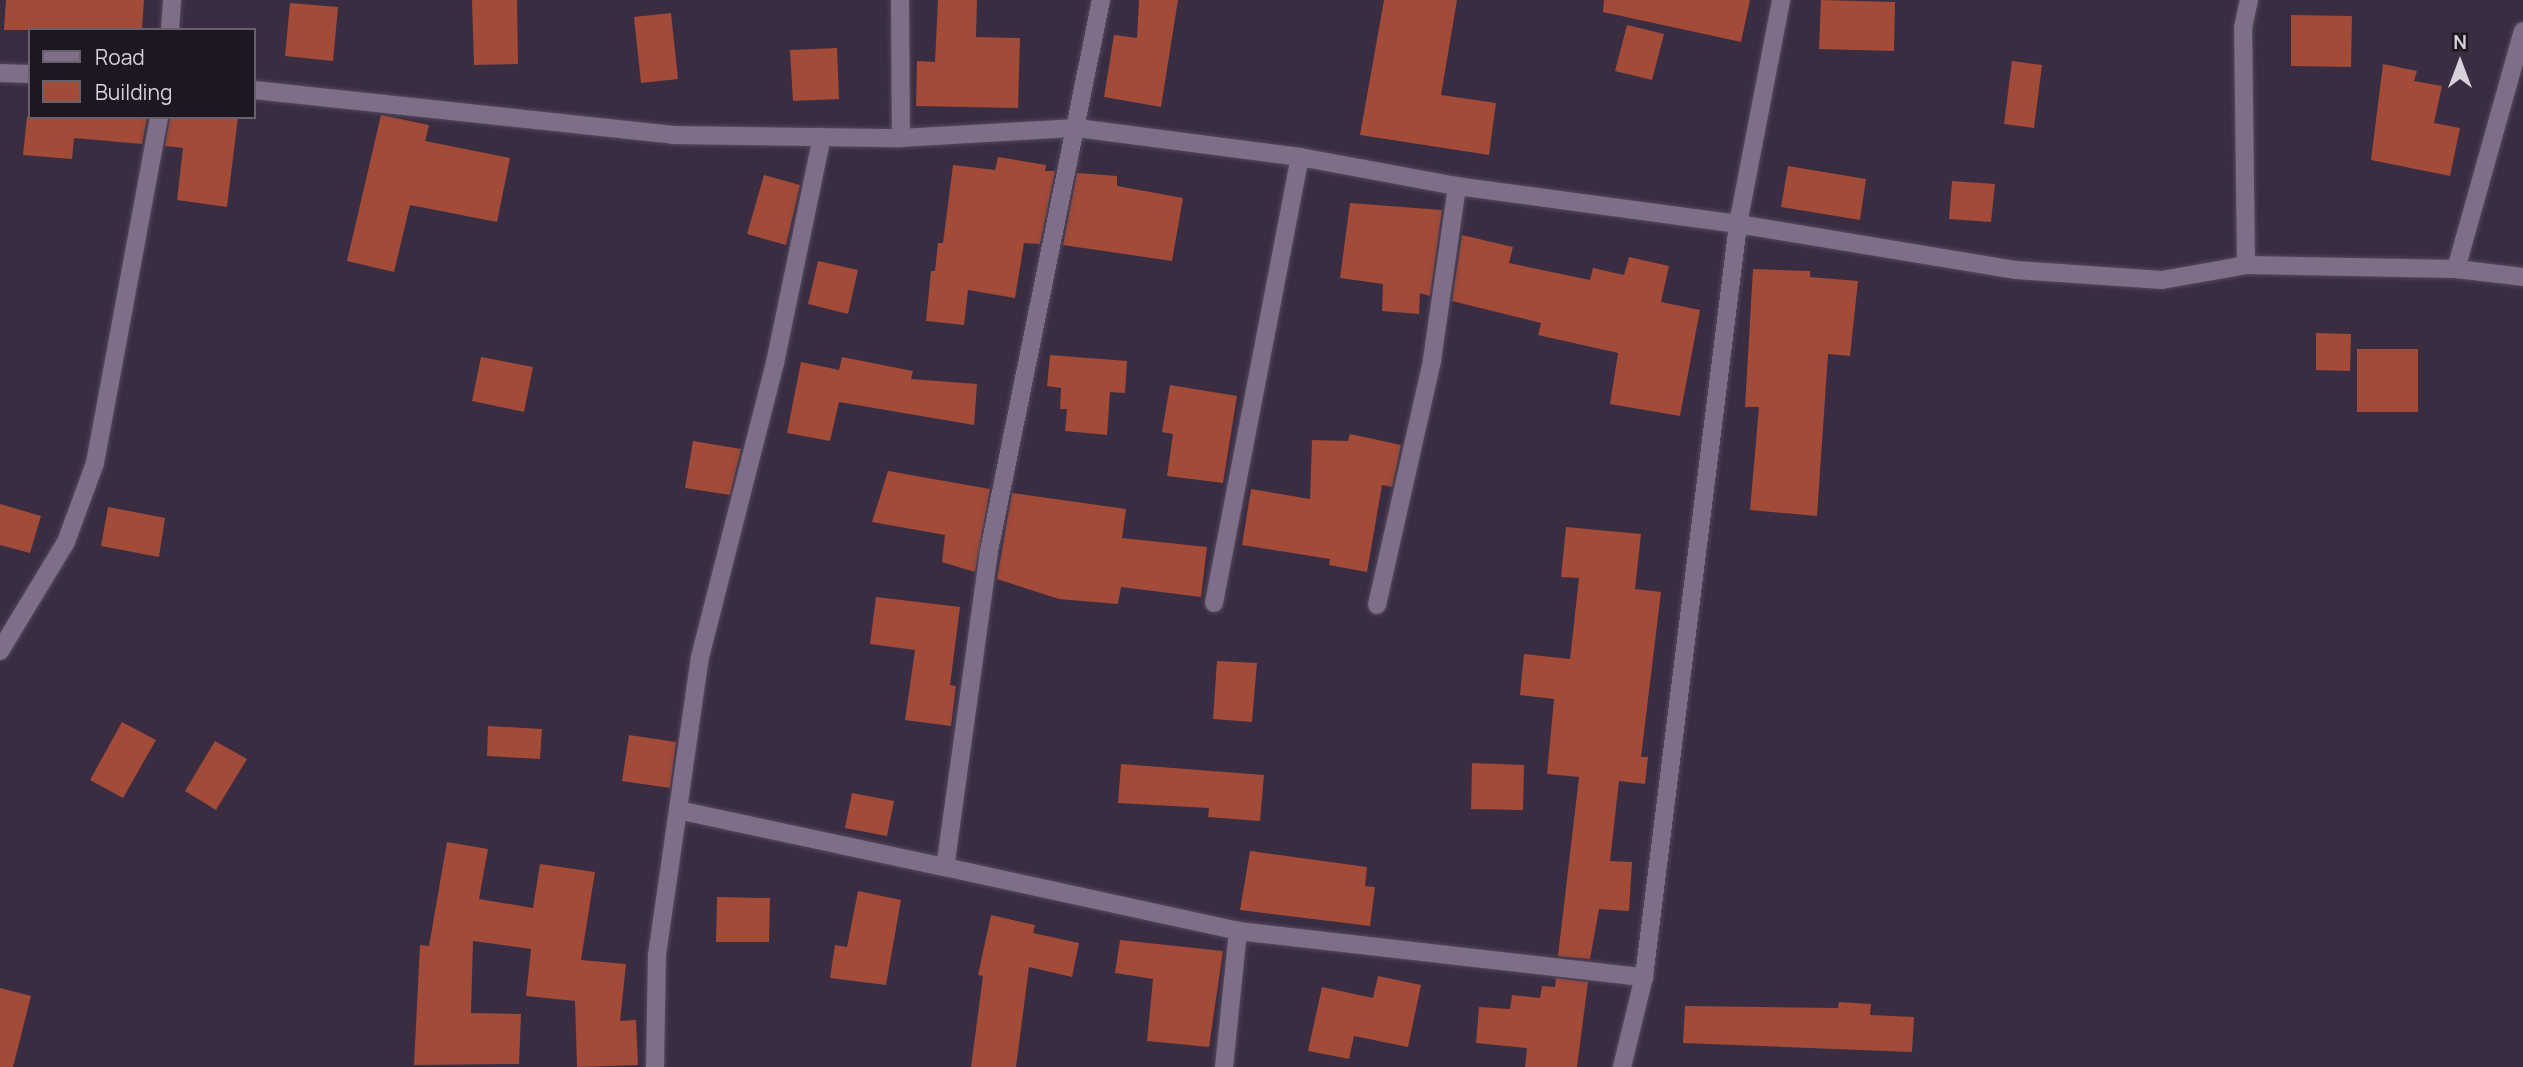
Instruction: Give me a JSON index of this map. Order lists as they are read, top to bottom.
{
  "legend": ["Road", "Building"],
  "north": "top"
}
